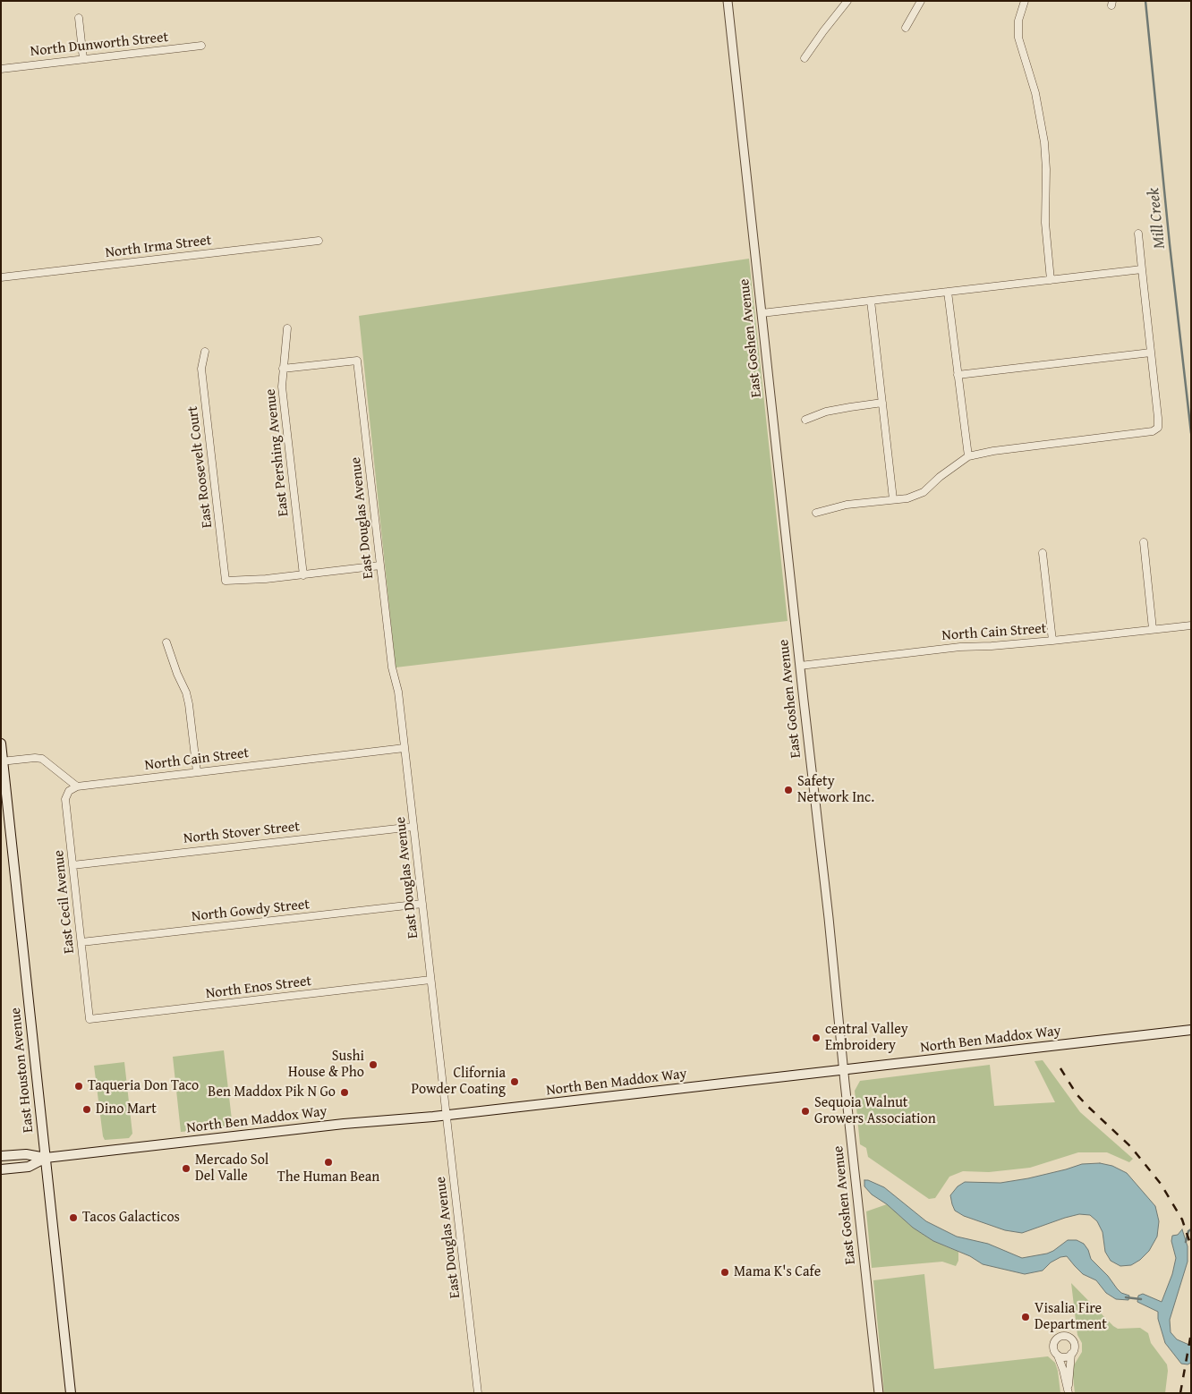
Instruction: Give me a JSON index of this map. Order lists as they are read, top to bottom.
{
  "streets": {
    "main road": ["North Ben Maddox Way", "East Houston Avenue"],
    "street": [
      "North Dunworth Street",
      "North Irma Street",
      "East Goshen Avenue",
      "East Pershing Avenue",
      "East Roosevelt Court",
      "East Douglas Avenue",
      "North Cain Street",
      "North Stover Street",
      "East Cecil Avenue",
      "North Gowdy Street",
      "North Enos Street"
    ]
  },
  "crossings": [
    ["East Goshen Avenue", "North Cain Street"],
    ["East Goshen Avenue", "North Ben Maddox Way"],
    ["East Pershing Avenue", "East Roosevelt Court"],
    ["East Pershing Avenue", "East Douglas Avenue"],
    ["East Douglas Avenue", "North Cain Street"],
    ["East Douglas Avenue", "North Stover Street"],
    ["East Douglas Avenue", "North Gowdy Street"],
    ["East Douglas Avenue", "North Enos Street"],
    ["East Douglas Avenue", "North Ben Maddox Way"],
    ["North Cain Street", "East Cecil Avenue"],
    ["North Stover Street", "East Cecil Avenue"],
    ["East Cecil Avenue", "North Gowdy Street"],
    ["East Cecil Avenue", "North Enos Street"],
    ["North Ben Maddox Way", "East Houston Avenue"]
  ],
  "water": ["Mill Creek"],
  "places": [
    "Safety Network Inc.",
    "central Valley Embroidery",
    "Sushi House & Pho",
    "Clifornia Powder Coating",
    "Taqueria Don Taco",
    "Ben Maddox Pik N Go",
    "Dino Mart",
    "Sequoia Walnut Growers Association",
    "The Human Bean",
    "Mercado Sol Del Valle",
    "Tacos Galacticos",
    "Mama K's Cafe",
    "Visalia Fire Department"
  ]
}
